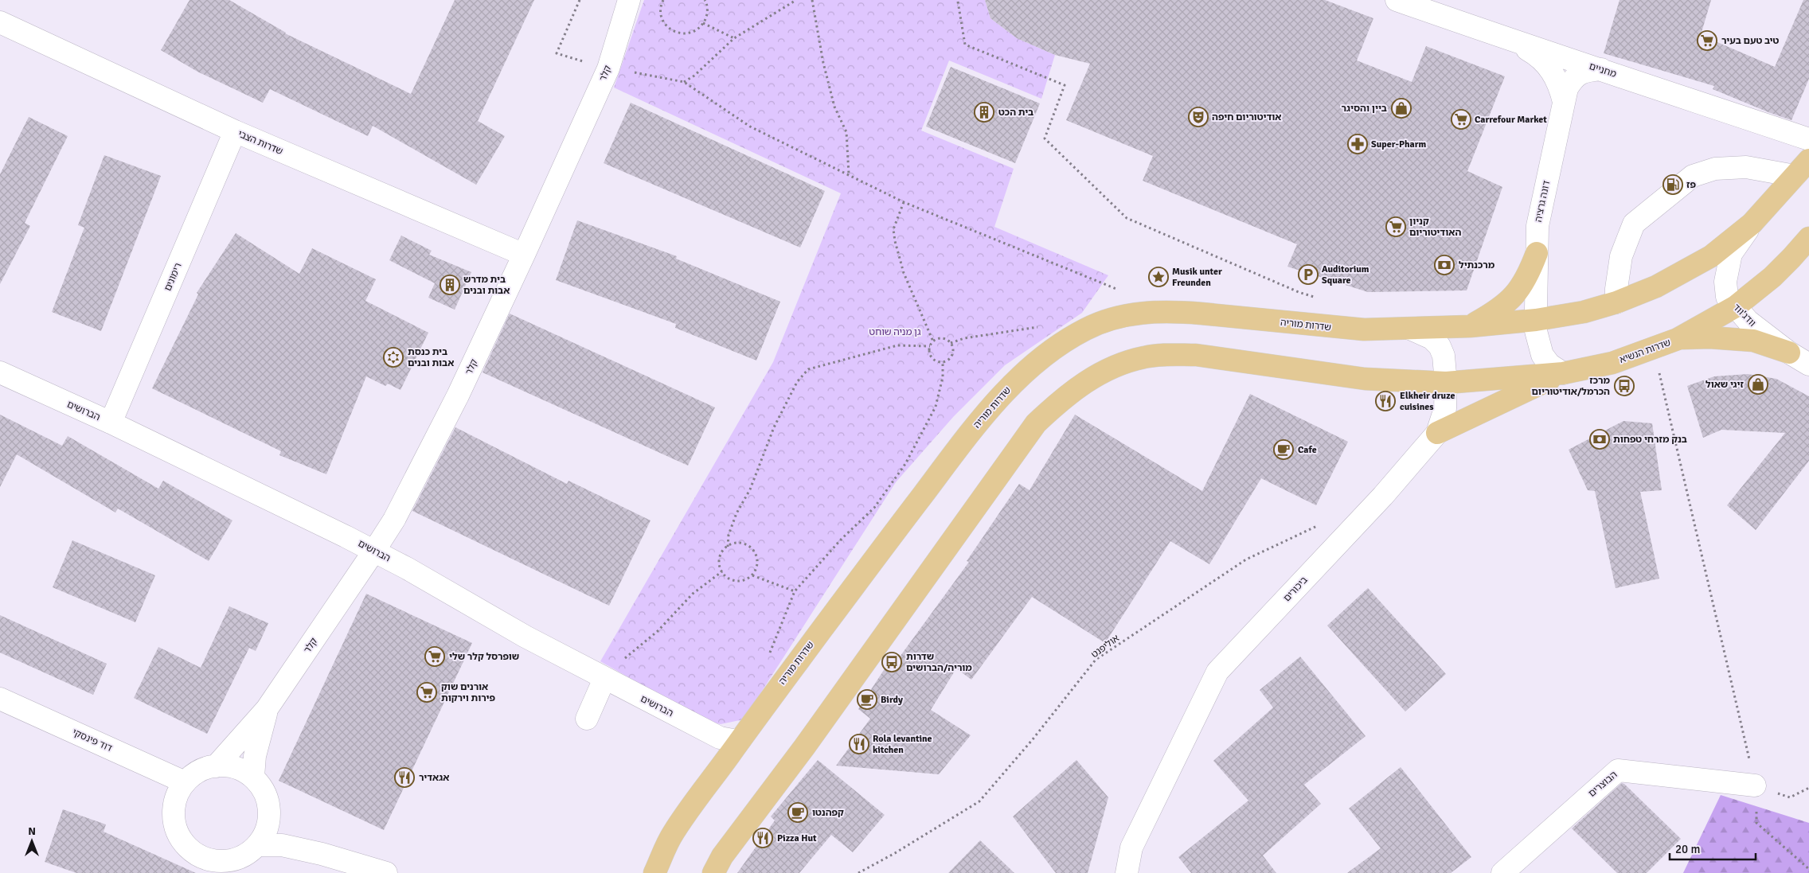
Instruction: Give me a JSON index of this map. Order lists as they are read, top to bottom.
{
  "streets": {
    "main road": ["שדרות מוריה", "שדרות הנשיא"],
    "street": [
      "מחניים",
      "קלר",
      "שדרות הצבי",
      "דונה גרציה",
      "רימונים",
      "וודג'ווד",
      "הברושים",
      "ביכורים",
      "דוד פינסקי",
      "הבוצרים"
    ],
    "path": ["אוליפנט"]
  },
  "crossings": [
    ["מחניים", "דונה גרציה"],
    ["קלר", "שדרות הצבי"],
    ["קלר", "הברושים"],
    ["קלר", "דוד פינסקי"],
    ["שדרות הצבי", "רימונים"],
    ["דונה גרציה", "שדרות מוריה"],
    ["דונה גרציה", "שדרות הנשיא"],
    ["רימונים", "הברושים"],
    ["וודג'ווד", "שדרות הנשיא"],
    ["שדרות מוריה", "הברושים"],
    ["שדרות מוריה", "ביכורים"],
    ["שדרות הנשיא", "ביכורים"]
  ],
  "parks": ["גן מניה שוחט"],
  "places": {
    "supermarket": [
      "טיב טעם בעיר",
      "Carrefour Market",
      "קניון האודיטוריום",
      "שופרסל קלר שלי",
      "אורנים שוק פירות וירקות"
    ],
    "shop": ["ביין והסיגר", "זיגי שאול"],
    "building": ["בית הכט", "בית מדרש אבות ובנים"],
    "theatre": ["אודיטוריום חיפה"],
    "pharmacy": ["Super-Pharm"],
    "fuel station": ["פז"],
    "bank": ["מרכנתיל", "בנק מזרחי טפחות"],
    "parking": ["Auditorium Square"],
    "place": ["Musik unter Freunden"],
    "synagogue": ["בית כנסת אבות ובנים"],
    "bus stop": ["מרכז הכרמל/אודיטוריום", "שדרות מוריה/הברושים"],
    "restaurant": [
      "Elkheir druze cuisines",
      "Rola levantine kitchen",
      "אגאדיר",
      "Pizza Hut"
    ],
    "cafe": ["Cafe", "Birdy", "קפהנטו"]
  },
  "scale_bar": "20 m",
  "north": "top"
}
